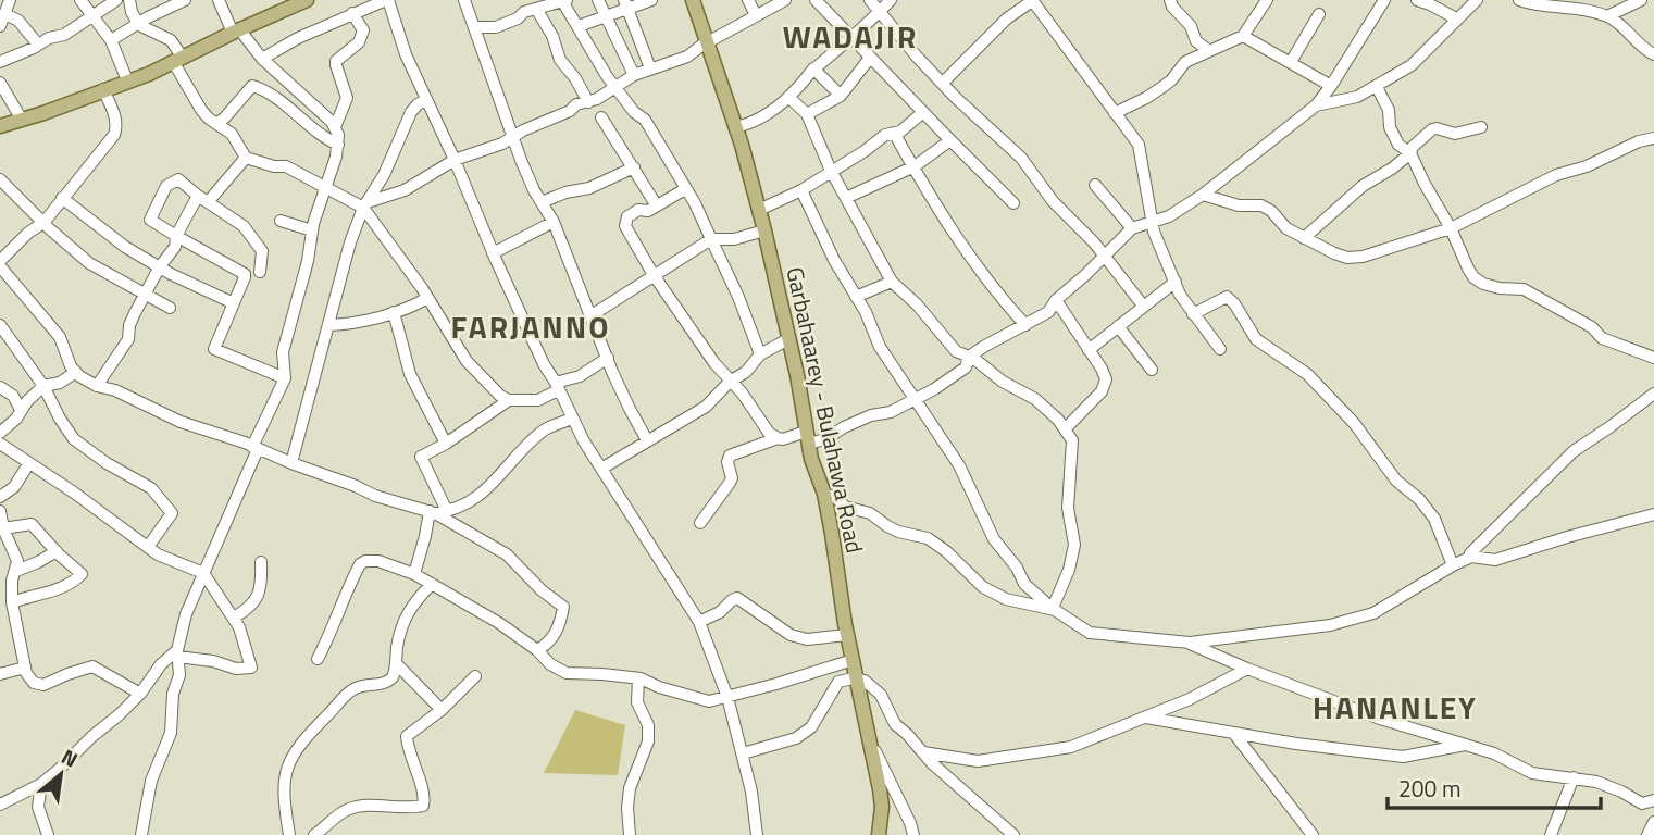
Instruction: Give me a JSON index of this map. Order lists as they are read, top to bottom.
{
  "streets": {
    "main road": ["Garbahaarey - Bulahawa Road"]
  },
  "districts": ["WADAJIR", "FARJANNO", "HANANLEY"],
  "scale_bar": "200 m",
  "north": "top right"
}
